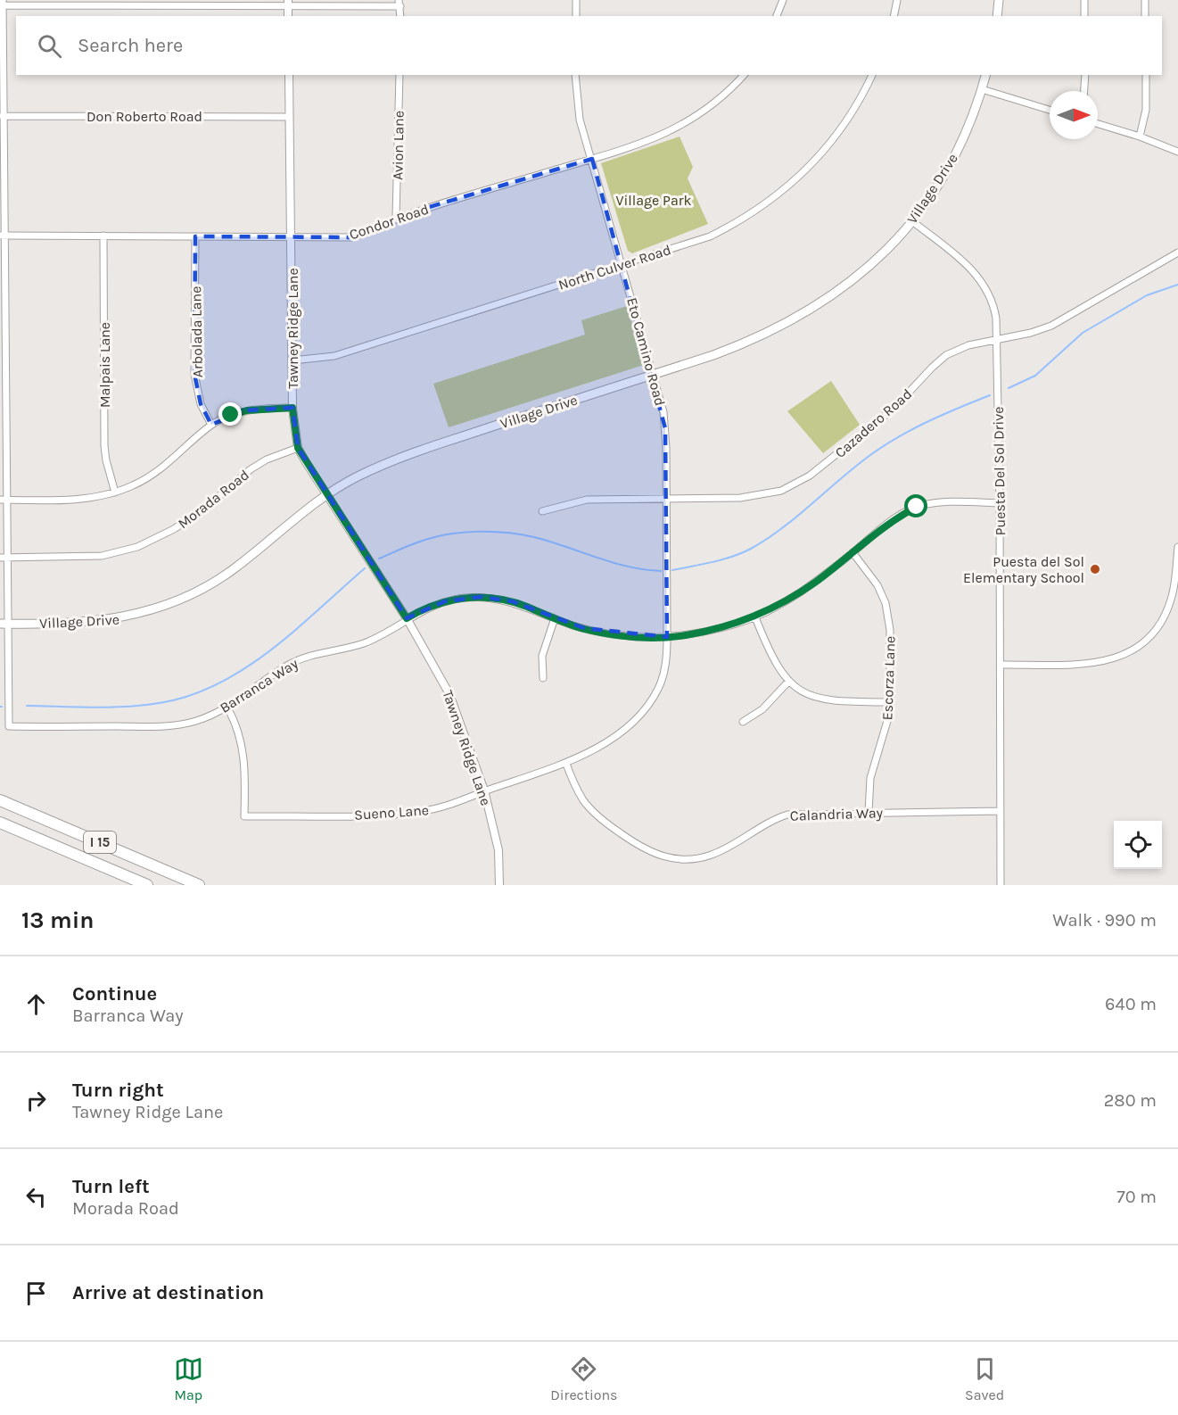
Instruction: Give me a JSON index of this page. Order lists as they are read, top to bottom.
{
  "streets": {
    "highway": ["I 15"],
    "main road": ["Village Drive"],
    "street": [
      "Don Roberto Road",
      "Avion Lane",
      "Condor Road",
      "North Culver Road",
      "Tawney Ridge Lane",
      "Arbolada Lane",
      "Eto Camino Road",
      "Malpais Lane",
      "Cazadero Road",
      "Puesta Del Sol Drive",
      "Morada Road",
      "Escorza Lane",
      "Barranca Way",
      "Sueno Lane",
      "Calandria Way"
    ]
  },
  "crossings": [
    ["Don Roberto Road", "Tawney Ridge Lane"],
    ["Avion Lane", "Condor Road"],
    ["Village Drive", "Tawney Ridge Lane"],
    ["Village Drive", "Eto Camino Road"],
    ["Village Drive", "Puesta Del Sol Drive"],
    ["Village Drive", "Barranca Way"],
    ["Condor Road", "Tawney Ridge Lane"],
    ["Condor Road", "Arbolada Lane"],
    ["Condor Road", "Eto Camino Road"],
    ["Condor Road", "Malpais Lane"],
    ["North Culver Road", "Tawney Ridge Lane"],
    ["North Culver Road", "Eto Camino Road"],
    ["Tawney Ridge Lane", "Morada Road"],
    ["Tawney Ridge Lane", "Barranca Way"],
    ["Tawney Ridge Lane", "Sueno Lane"],
    ["Eto Camino Road", "Cazadero Road"],
    ["Eto Camino Road", "Barranca Way"],
    ["Eto Camino Road", "Sueno Lane"],
    ["Cazadero Road", "Puesta Del Sol Drive"],
    ["Puesta Del Sol Drive", "Barranca Way"],
    ["Puesta Del Sol Drive", "Calandria Way"],
    ["Escorza Lane", "Barranca Way"],
    ["Escorza Lane", "Calandria Way"],
    ["Barranca Way", "Sueno Lane"],
    ["Sueno Lane", "Calandria Way"]
  ],
  "parks": ["Village Park"],
  "places": ["Puesta del Sol Elementary School"],
  "north": "right",
  "page": {
    "search": "Search here",
    "heading": ["13 min", "Walk · 990 m"],
    "list": [
      ["Continue", "Barranca Way", "640 m"],
      ["Turn right", "Tawney Ridge Lane", "280 m"],
      ["Turn left", "Morada Road", "70 m"],
      "Arrive at destination"
    ],
    "nav": ["Map", "Directions", "Saved"]
  }
}
